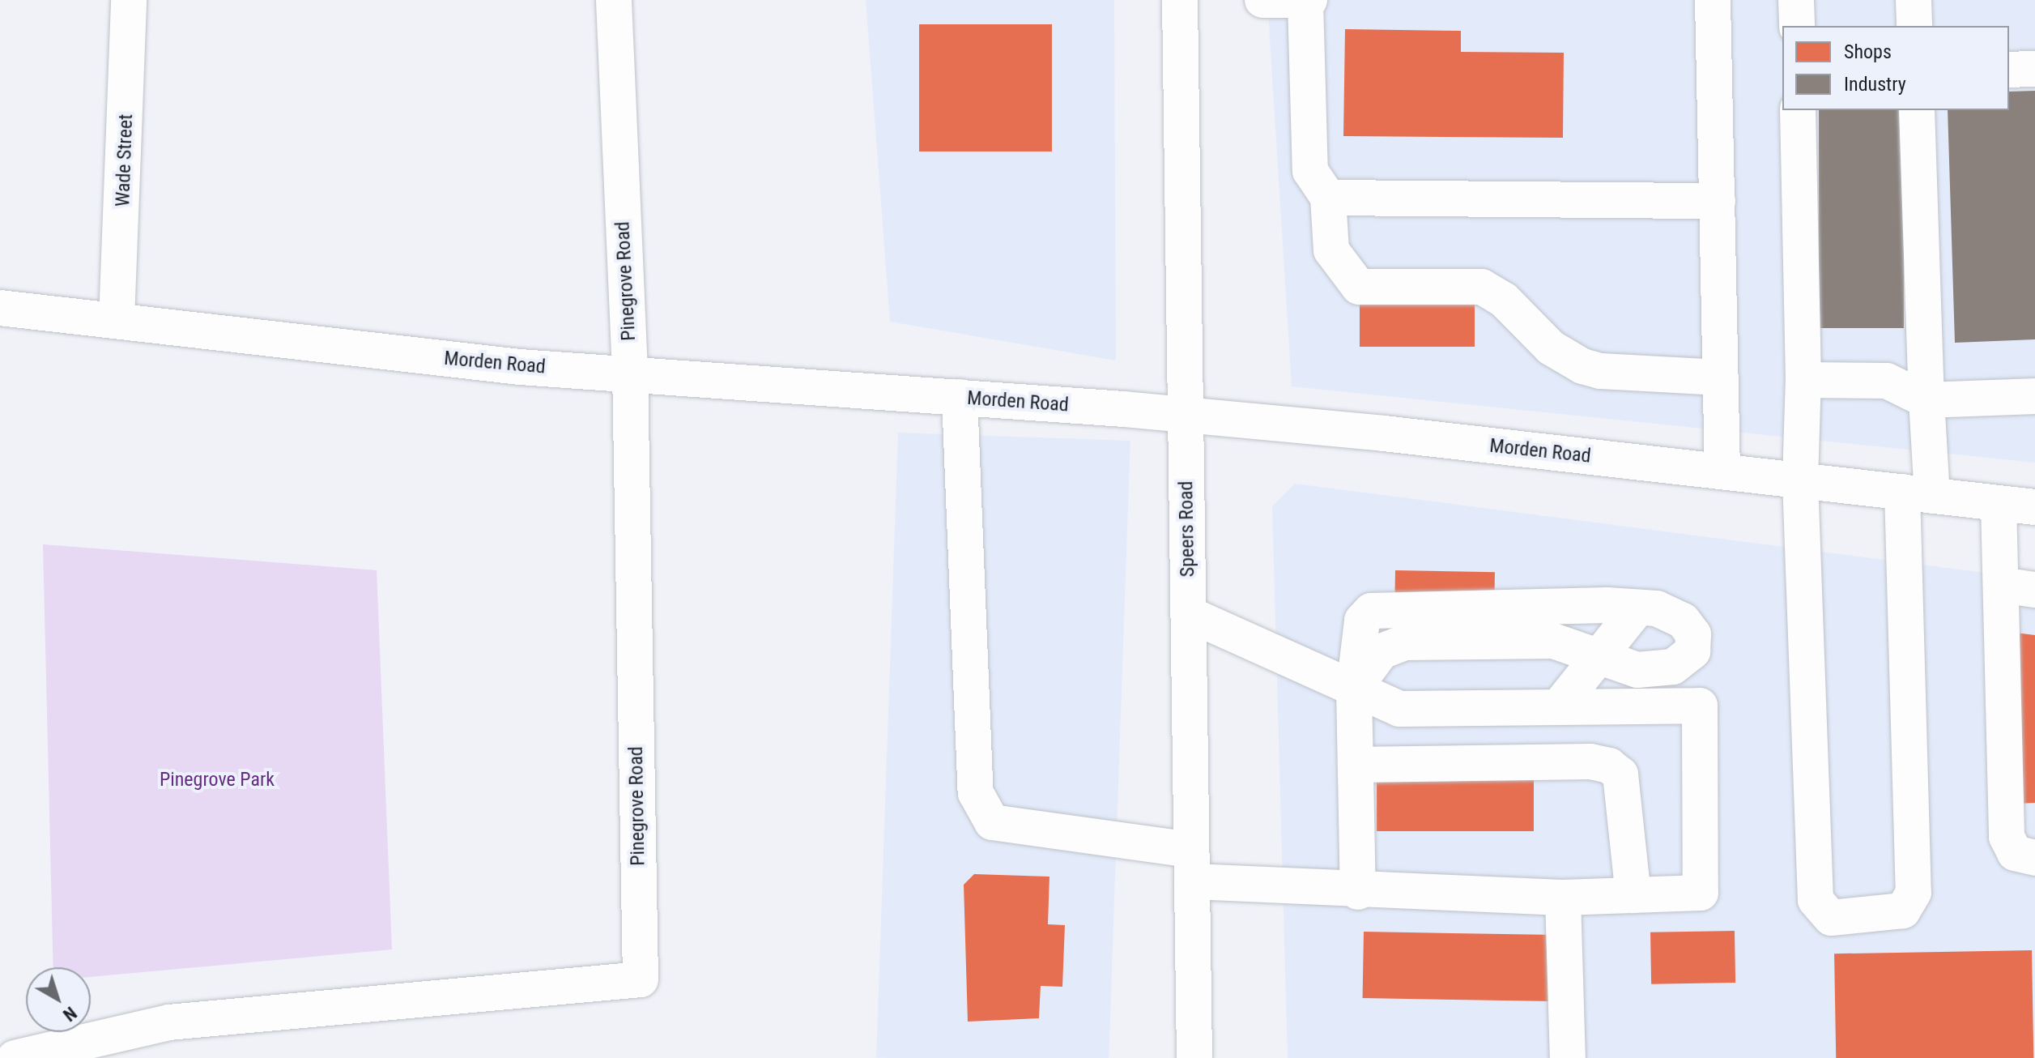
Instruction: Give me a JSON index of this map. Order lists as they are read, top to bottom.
{
  "streets": {
    "street": [
      "Wade Street",
      "Pinegrove Road",
      "Morden Road",
      "Speers Road"
    ]
  },
  "crossings": [
    ["Wade Street", "Morden Road"],
    ["Pinegrove Road", "Morden Road"],
    ["Morden Road", "Speers Road"]
  ],
  "parks": ["Pinegrove Park"],
  "legend": ["Shops", "Industry"],
  "north": "bottom right"
}
